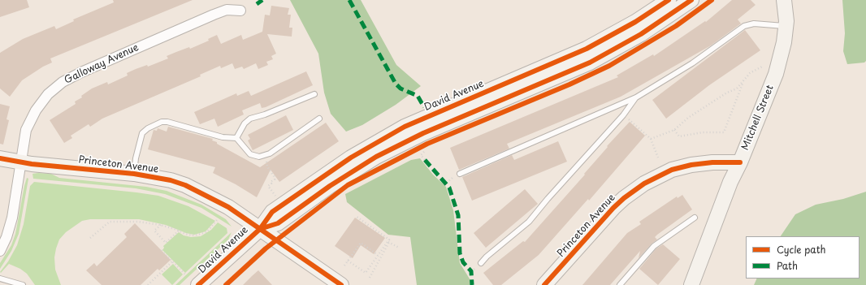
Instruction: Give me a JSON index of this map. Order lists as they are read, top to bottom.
{
  "streets": {
    "main road": ["David Avenue", "Mitchell Street", "Princeton Avenue"],
    "street": ["Galloway Avenue"]
  },
  "crossings": [
    ["Galloway Avenue", "Princeton Avenue"],
    ["David Avenue", "Princeton Avenue"],
    ["Mitchell Street", "Princeton Avenue"]
  ],
  "legend": ["Cycle path", "Path"]
}
